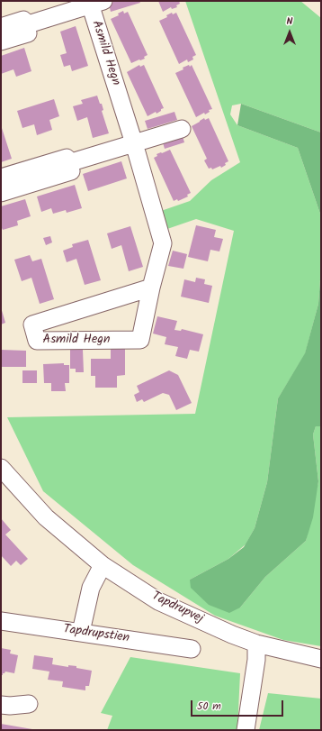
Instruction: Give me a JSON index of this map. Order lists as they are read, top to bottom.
{
  "streets": {
    "street": ["Asmild Hegn", "Tapdrupvej", "Tapdrupstien"]
  },
  "scale_bar": "50 m",
  "north": "top"
}
